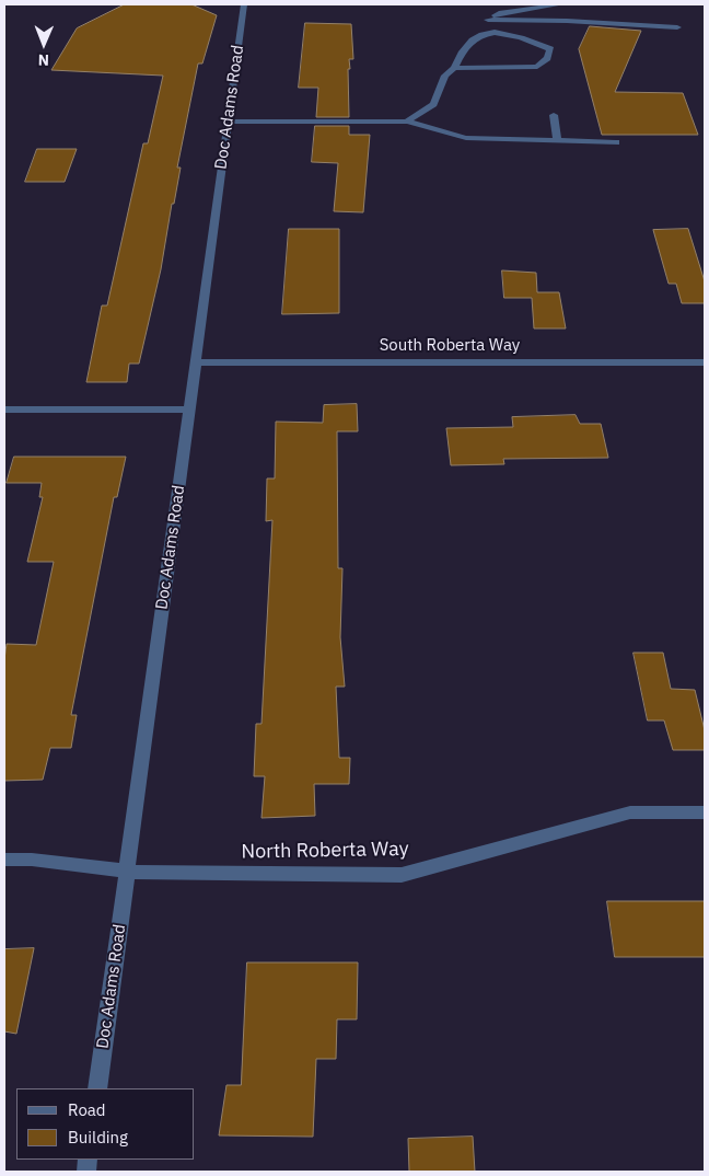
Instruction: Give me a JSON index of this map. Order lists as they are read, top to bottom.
{
  "streets": {
    "street": ["Doc Adams Road", "South Roberta Way", "North Roberta Way"]
  },
  "crossings": [
    ["Doc Adams Road", "South Roberta Way"],
    ["Doc Adams Road", "North Roberta Way"]
  ],
  "legend": ["Road", "Building"],
  "north": "bottom"
}
